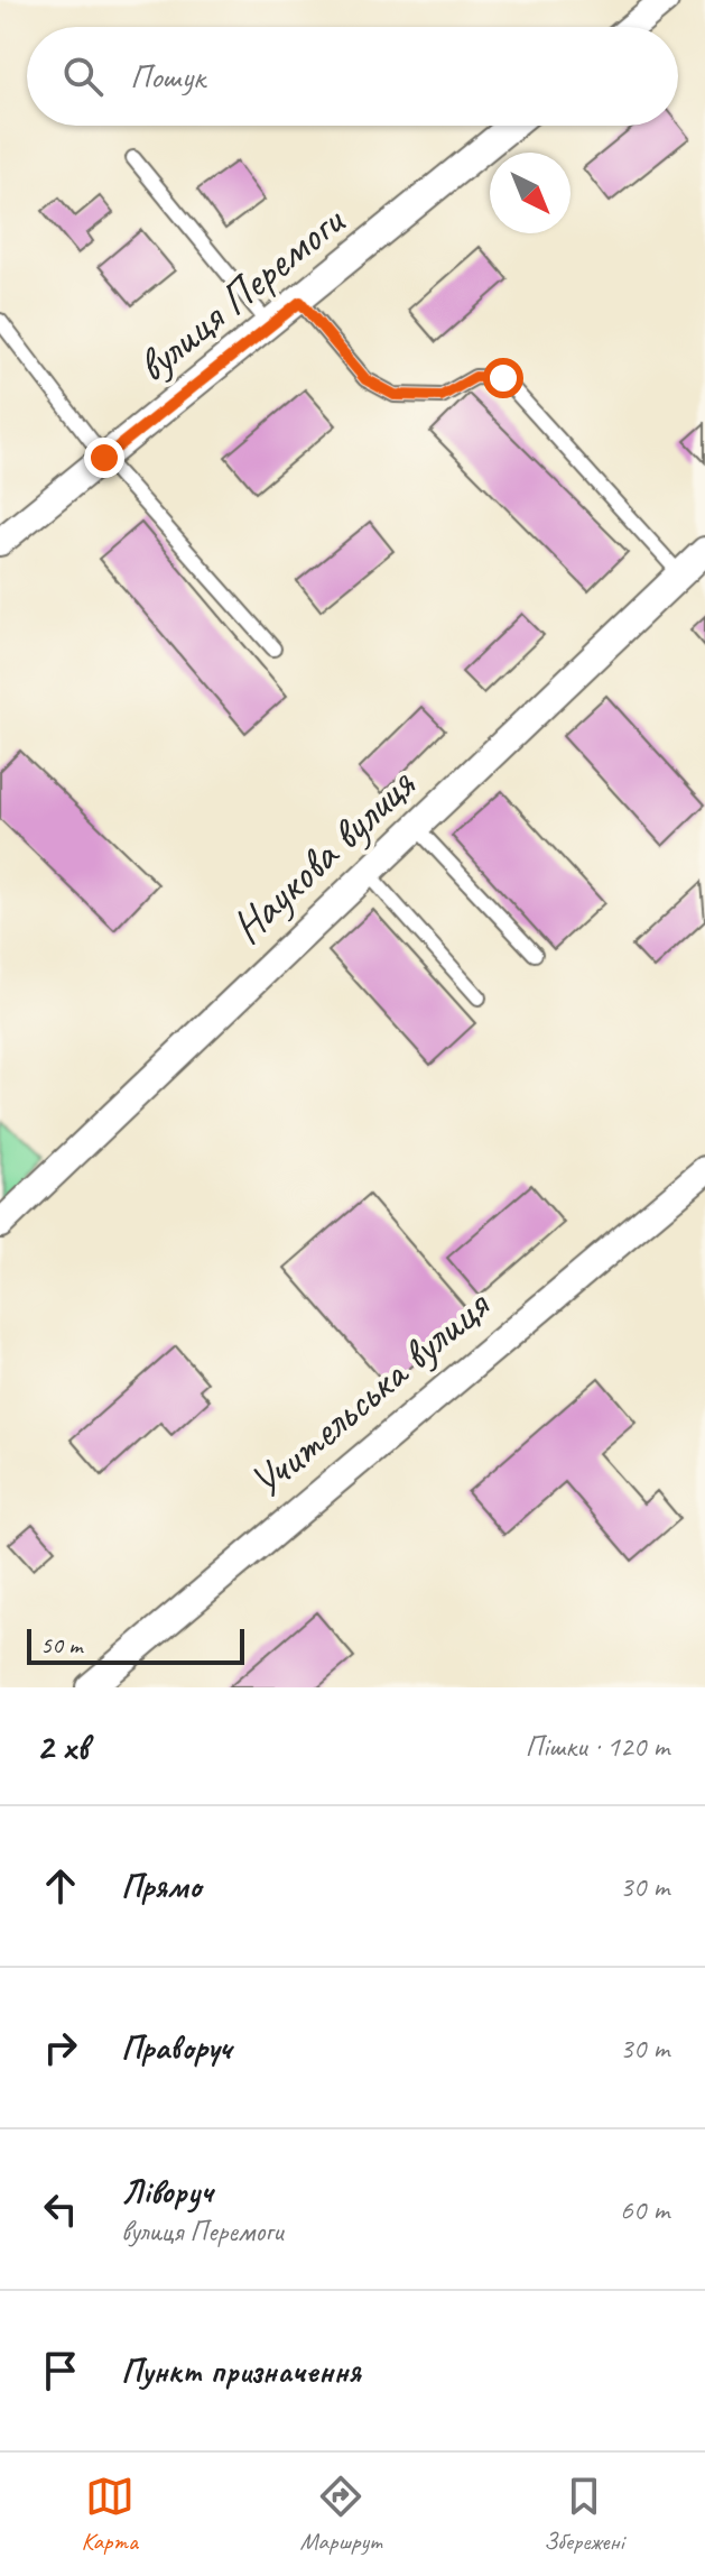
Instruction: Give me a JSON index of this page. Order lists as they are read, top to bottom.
{
  "streets": {
    "street": ["вулиця Перемоги", "Наукова вулиця", "Учительська вулиця"]
  },
  "scale_bar": "50 m",
  "north": "bottom right",
  "page": {
    "search": "Пошук",
    "scale": "50 m",
    "heading": ["2 хв", "Пішки · 120 m"],
    "list": [
      ["Прямо", "30 m"],
      ["Праворуч", "30 m"],
      ["Ліворуч", "вулиця Перемоги", "60 m"],
      "Пункт призначення"
    ],
    "nav": ["Карта", "Маршрут", "Збережені"]
  }
}
